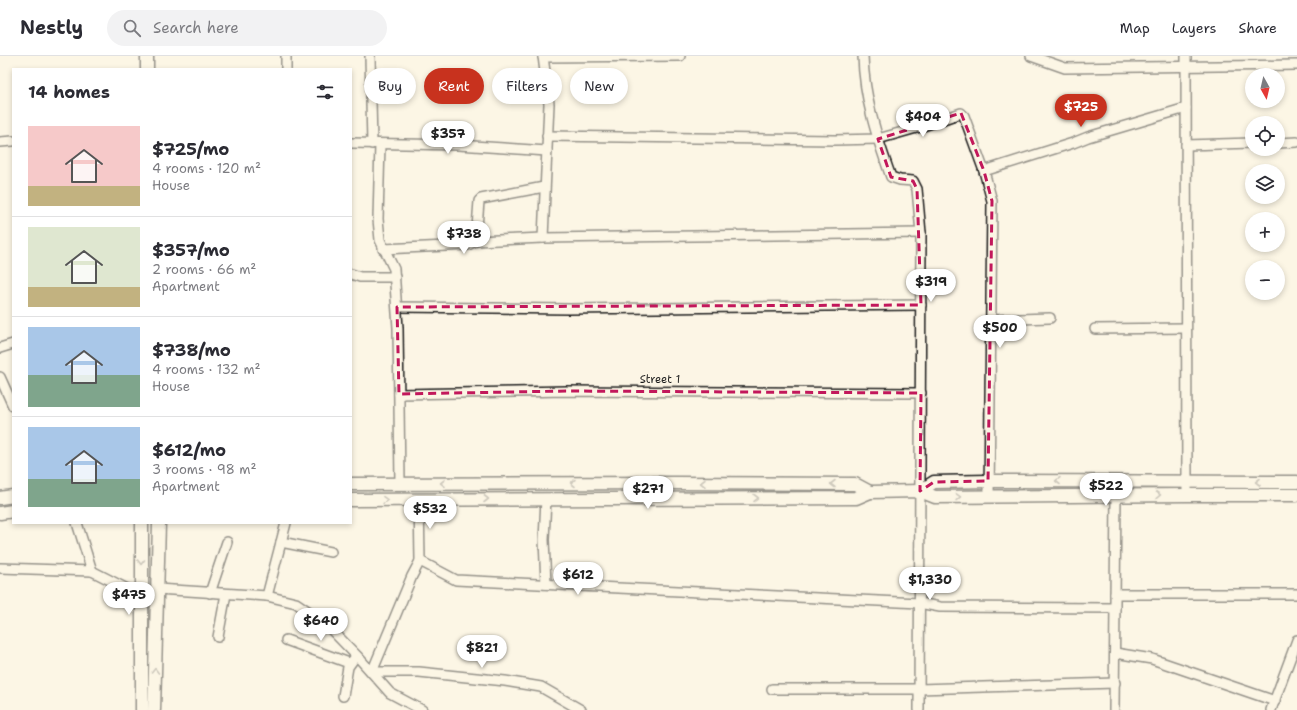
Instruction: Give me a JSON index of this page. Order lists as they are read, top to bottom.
{
  "streets": {
    "street": ["Street 1"]
  },
  "north": "bottom",
  "page": {
    "header": "Nestly",
    "search": "Search here",
    "nav": ["Map", "Layers", "Share"],
    "map_buttons": ["+", "−"],
    "chip": [
      "Buy",
      "Rent",
      "Filters",
      "New"
    ],
    "heading": "14 homes",
    "price": [
      "$725",
      "$404",
      "$357",
      "$738",
      "$319",
      "$500",
      "$522",
      "$271",
      "$532",
      "$612",
      "$1,330",
      "$475",
      "$640",
      "$821"
    ],
    "list": [
      {
        "name": "$725/mo",
        "note": "4 rooms · 120 m² · House"
      },
      {
        "name": "$357/mo",
        "note": "2 rooms · 66 m² · Apartment"
      },
      {
        "name": "$738/mo",
        "note": "4 rooms · 132 m² · House"
      },
      {
        "name": "$612/mo",
        "note": "3 rooms · 98 m² · Apartment"
      }
    ]
  }
}
